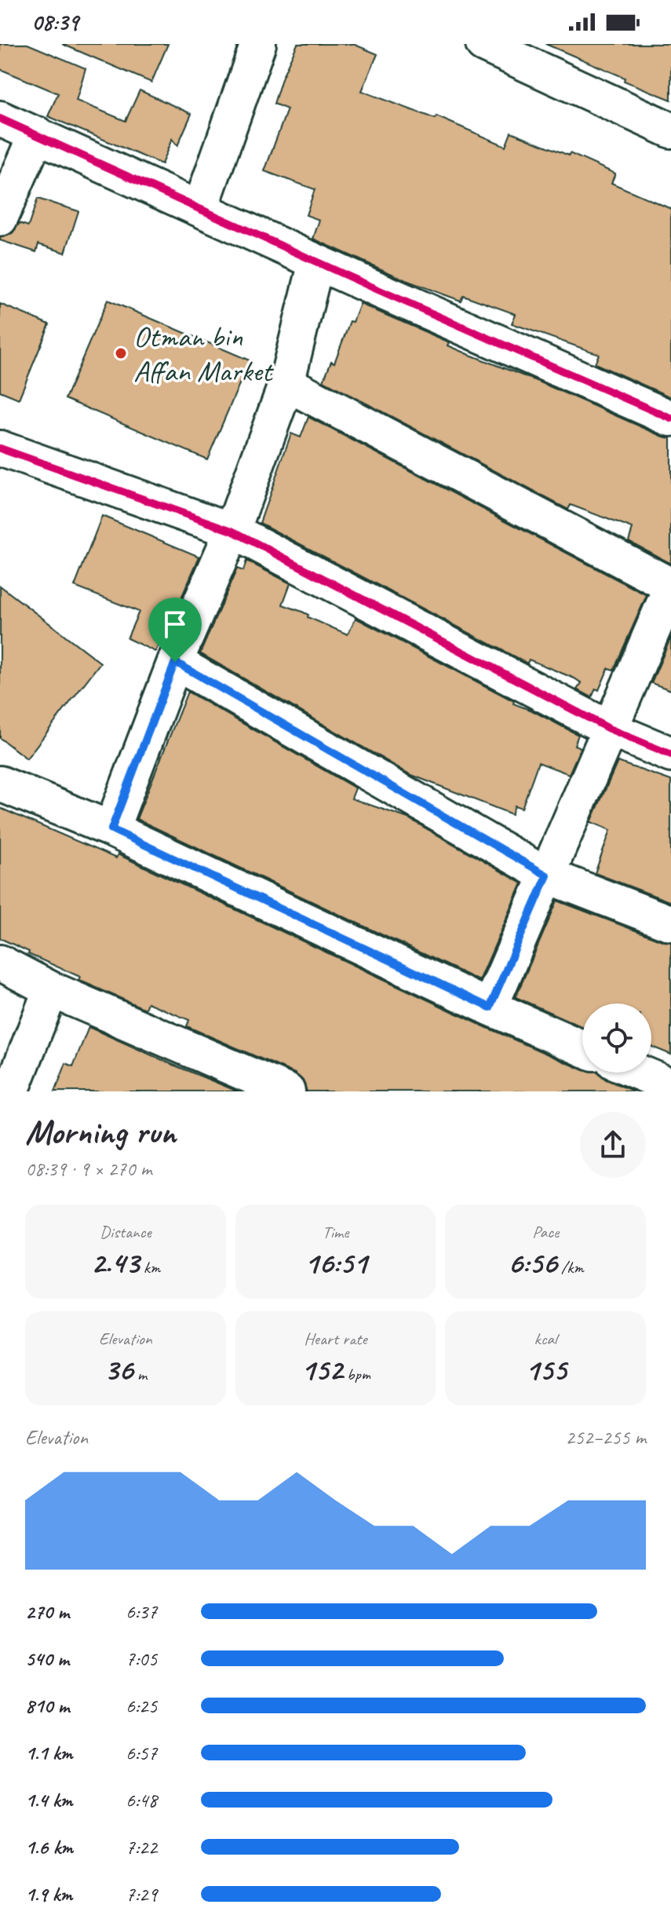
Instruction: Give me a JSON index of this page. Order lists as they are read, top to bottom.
{
  "places": ["Otman bin Affan Market"],
  "page": {
    "status": "08:39",
    "heading": ["Morning run", "08:39 · 9 × 270 m"],
    "stats": [
      ["Distance", "2.43 km"],
      ["Time", "16:51"],
      ["Pace", "6:56 /km"],
      ["Elevation", "36 m"],
      ["Heart rate", "152 bpm"],
      ["kcal", "155"]
    ],
    "chart": ["Elevation", "252–255 m"],
    "list": [
      {
        "name": "270 m",
        "note": "6:37"
      },
      {
        "name": "540 m",
        "note": "7:05"
      },
      {
        "name": "810 m",
        "note": "6:25"
      },
      {
        "name": "1.1 km",
        "note": "6:57"
      },
      {
        "name": "1.4 km",
        "note": "6:48"
      },
      {
        "name": "1.6 km",
        "note": "7:22"
      },
      {
        "name": "1.9 km",
        "note": "7:29"
      }
    ]
  }
}
